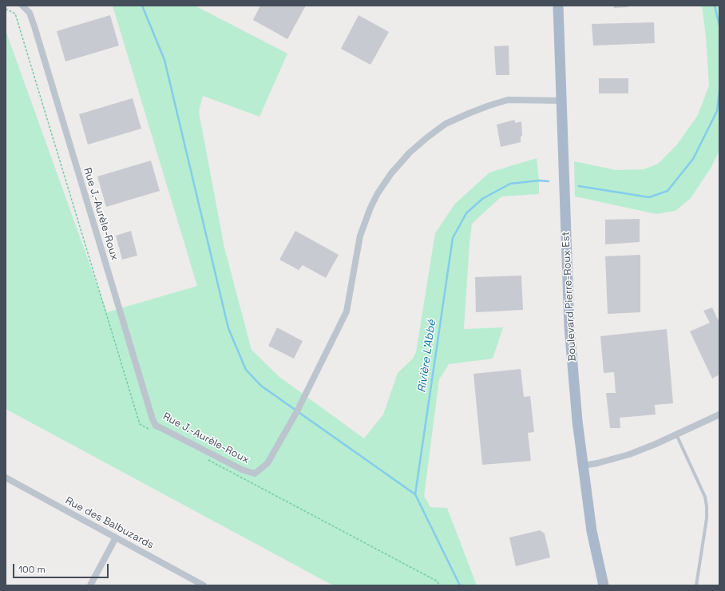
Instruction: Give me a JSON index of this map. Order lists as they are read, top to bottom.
{
  "streets": {
    "main road": ["Boulevard Pierre-Roux Est"],
    "street": ["Rue J.-Aurèle-Roux", "Rue des Balbuzards"]
  },
  "crossings": [
    ["Rue J.-Aurèle-Roux", "Boulevard Pierre-Roux Est"]
  ],
  "water": ["Rivière L'Abbé"],
  "scale_bar": "100 m"
}
